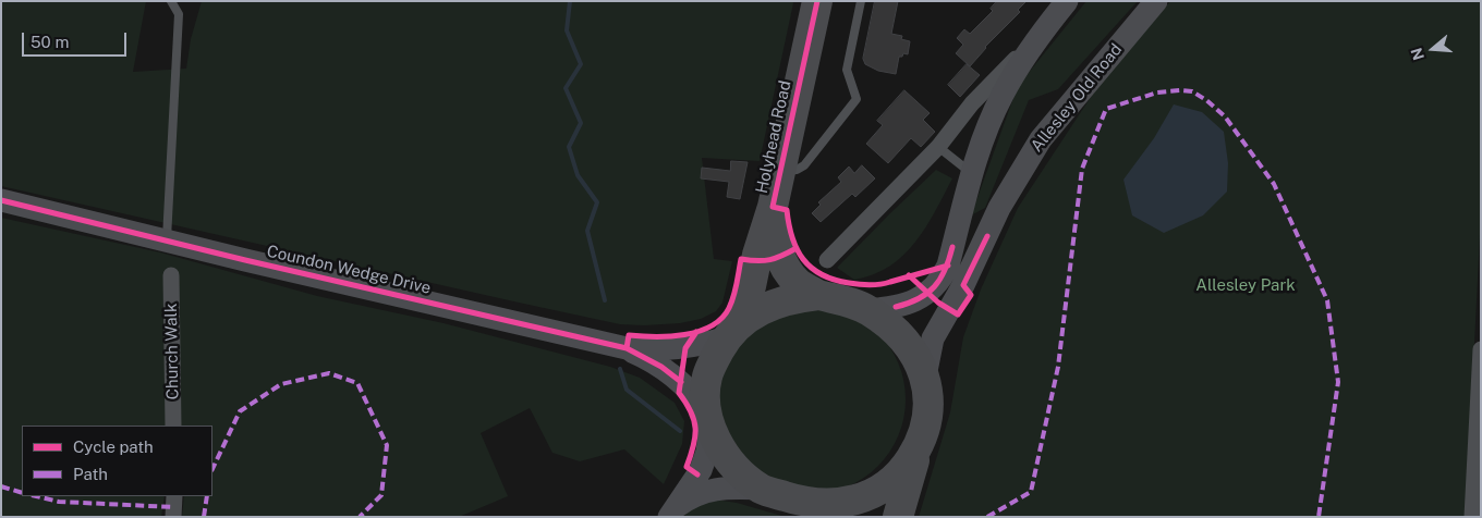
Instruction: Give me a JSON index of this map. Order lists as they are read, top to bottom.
{
  "streets": {
    "highway": ["Holyhead Road"],
    "main road": ["Allesley Old Road", "Coundon Wedge Drive"],
    "street": ["Church Walk"]
  },
  "crossings": [
    ["Holyhead Road", "Coundon Wedge Drive"]
  ],
  "parks": ["Allesley Park"],
  "legend": ["Cycle path", "Path"],
  "scale_bar": "50 m",
  "north": "left"
}
